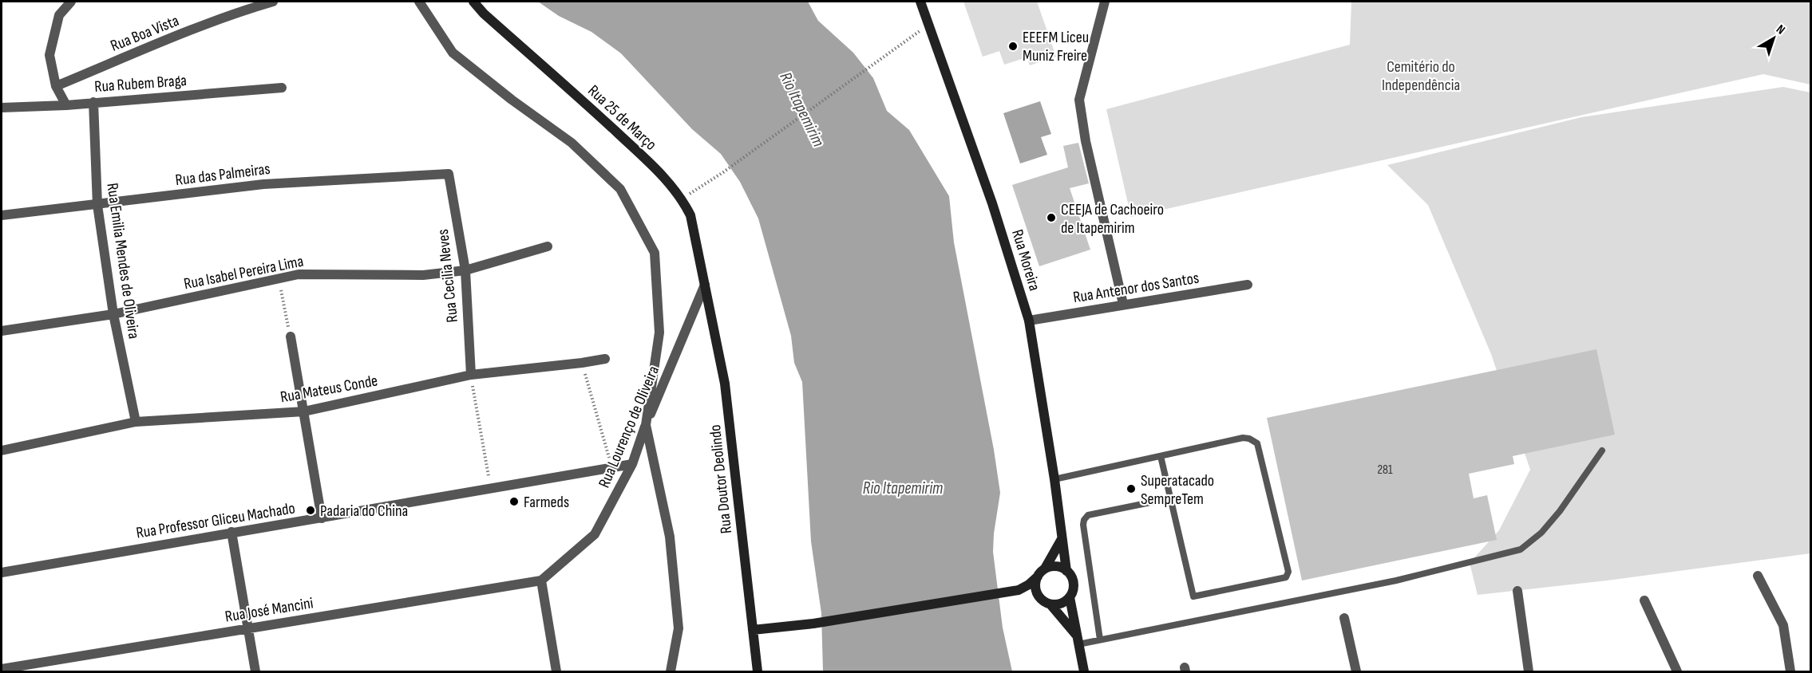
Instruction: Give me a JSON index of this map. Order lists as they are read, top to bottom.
{
  "streets": {
    "street": [
      "Rua Boa Vista",
      "Rua Rubem Braga",
      "Rua 25 de Março",
      "Rua das Palmeiras",
      "Rua Moreira",
      "Rua Emilia Mendes de Oliveira",
      "Rua Isabel Pereira Lima",
      "Rua Cecilia Neves",
      "Rua Antenor dos Santos",
      "Rua Mateus Conde",
      "Rua Lourenço de Oliveira",
      "Rua Doutor Deolindo",
      "Rua Professor Gliceu Machado",
      "Rua José Mancini"
    ]
  },
  "crossings": [
    ["Rua Rubem Braga", "Rua Emilia Mendes de Oliveira"],
    ["Rua 25 de Março", "Rua Lourenço de Oliveira"],
    ["Rua 25 de Março", "Rua Doutor Deolindo"],
    ["Rua das Palmeiras", "Rua Emilia Mendes de Oliveira"],
    ["Rua das Palmeiras", "Rua Cecilia Neves"],
    ["Rua Moreira", "Rua Antenor dos Santos"],
    ["Rua Emilia Mendes de Oliveira", "Rua Isabel Pereira Lima"],
    ["Rua Emilia Mendes de Oliveira", "Rua Mateus Conde"],
    ["Rua Isabel Pereira Lima", "Rua Cecilia Neves"],
    ["Rua Cecilia Neves", "Rua Mateus Conde"],
    ["Rua Lourenço de Oliveira", "Rua Doutor Deolindo"],
    ["Rua Lourenço de Oliveira", "Rua Professor Gliceu Machado"],
    ["Rua Lourenço de Oliveira", "Rua José Mancini"]
  ],
  "water": ["Rio Itapemirim"],
  "parks": ["Cemitério do Independência"],
  "places": [
    "EEEFM Liceu Muniz Freire",
    "CEEJA de Cachoeiro de Itapemirim",
    "Superatacado SempreTem",
    "Farmeds",
    "Padaria do China"
  ],
  "house_numbers": ["281"],
  "north": "top right"
}
